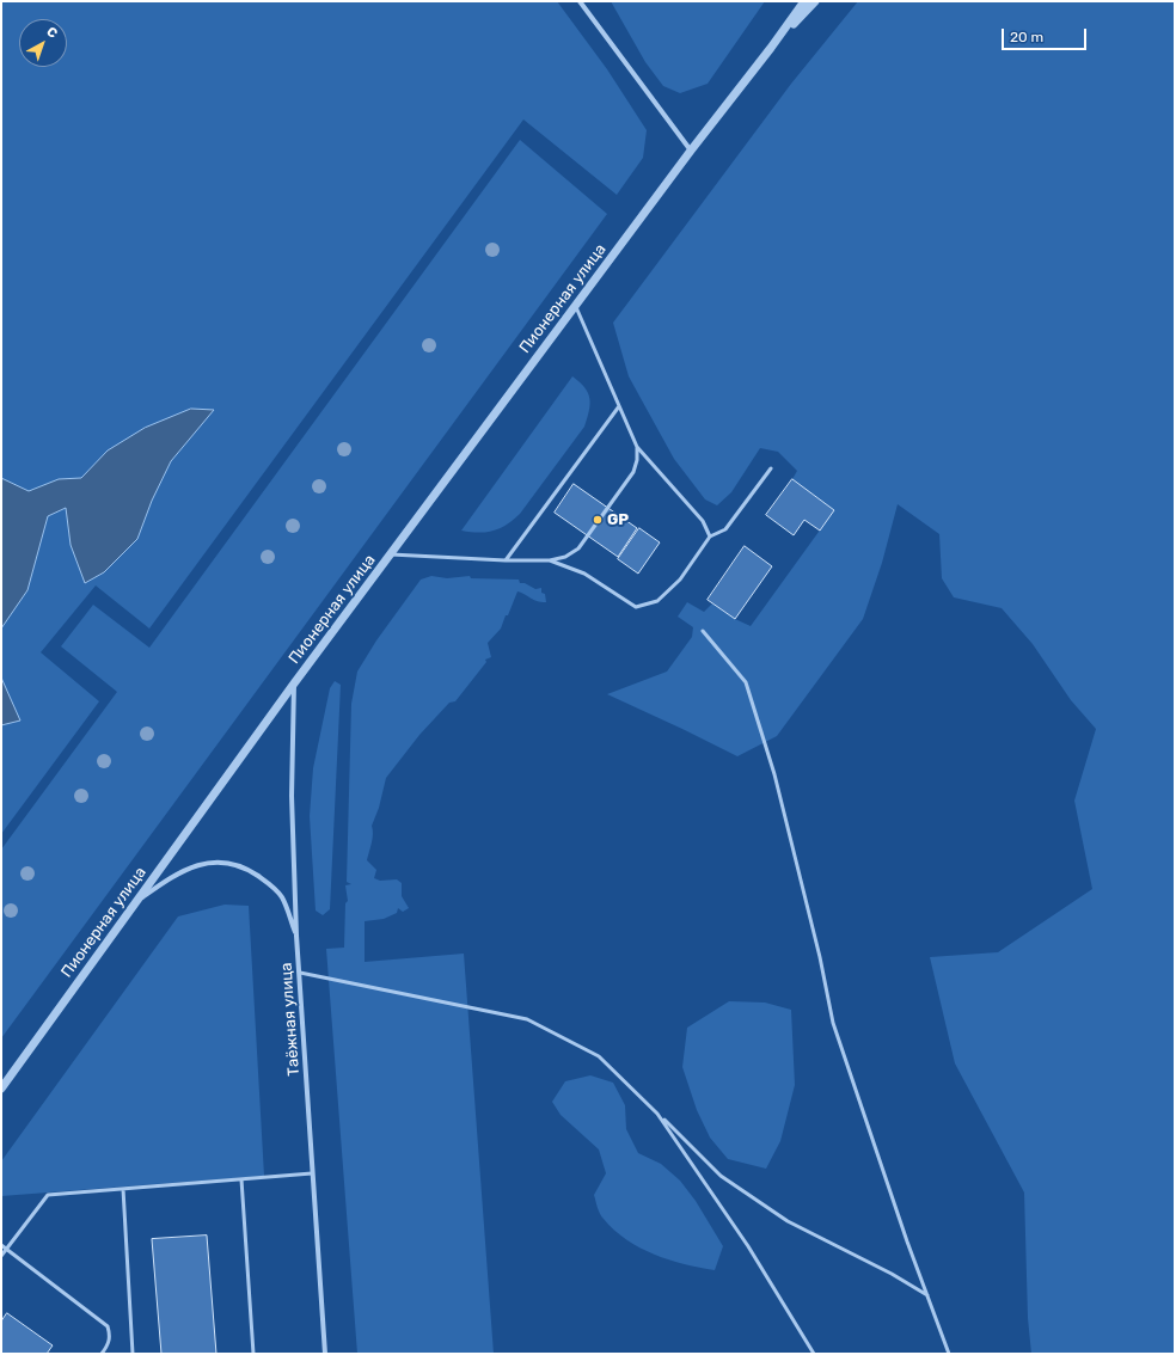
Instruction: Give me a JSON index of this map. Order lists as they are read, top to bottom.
{
  "streets": {
    "street": ["Пионерная улица", "Таёжная улица"]
  },
  "crossings": [
    ["Пионерная улица", "Таёжная улица"]
  ],
  "places": ["GP"],
  "scale_bar": "20 m",
  "north": "top right"
}
